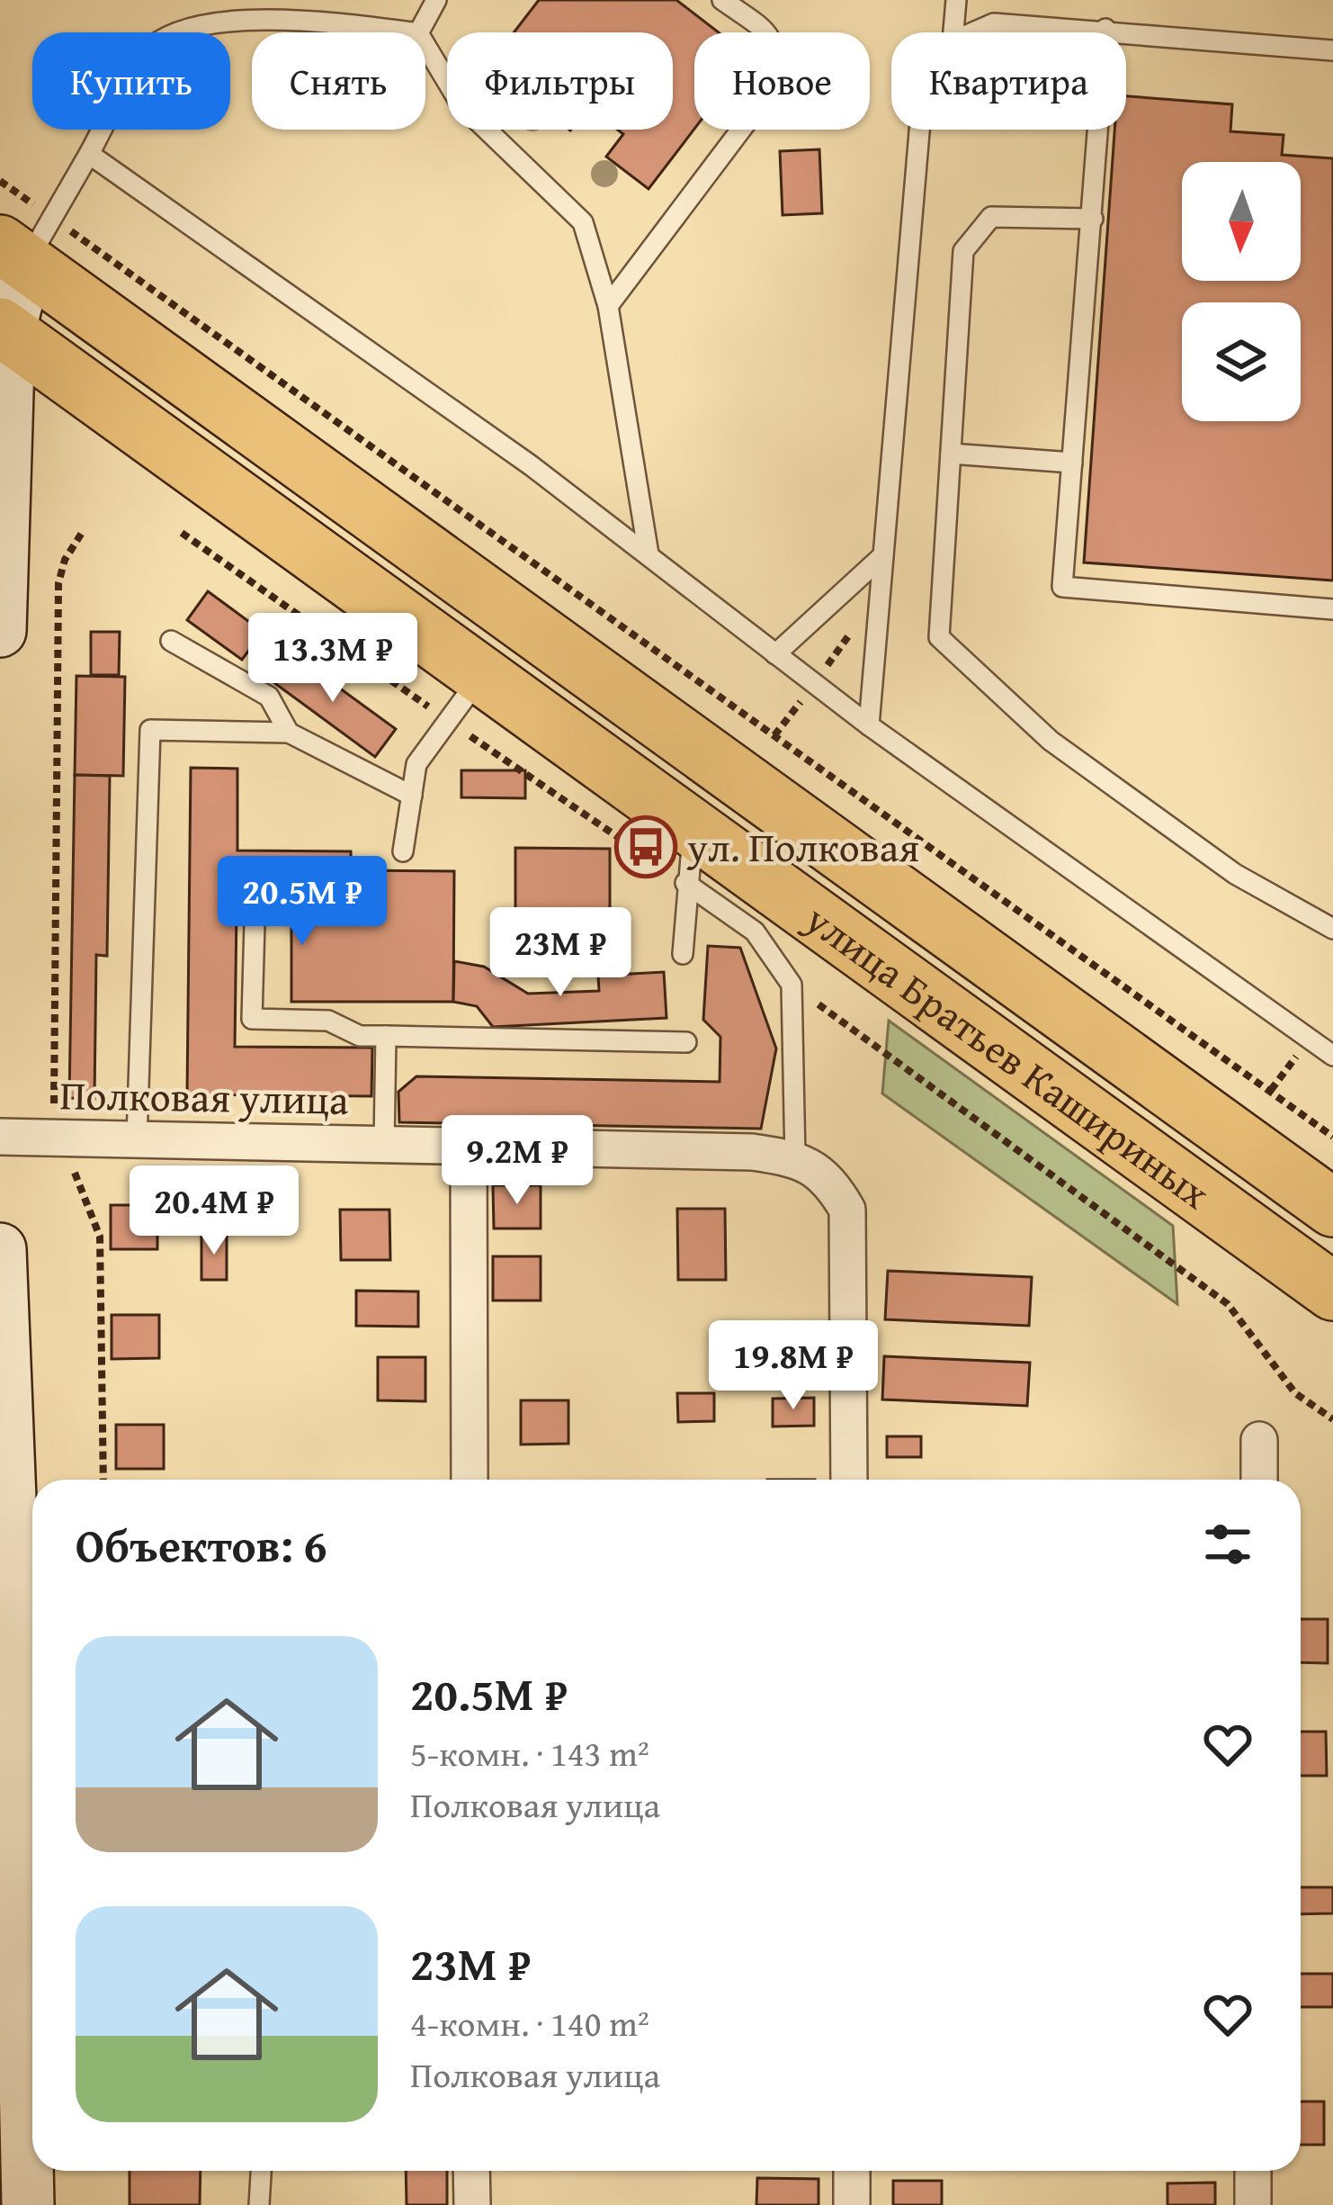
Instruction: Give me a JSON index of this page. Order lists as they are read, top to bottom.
{
  "streets": {
    "main road": ["улица Братьев Кашириных"],
    "street": ["Полковая улица"]
  },
  "places": {
    "bus stop": ["ул. Полковая"]
  },
  "north": "bottom",
  "page": {
    "chip": [
      "Купить",
      "Снять",
      "Фильтры",
      "Новое",
      "Квартира"
    ],
    "price": [
      "13.3M ₽",
      "20.5M ₽",
      "23M ₽",
      "9.2M ₽",
      "20.4M ₽",
      "19.8M ₽"
    ],
    "heading": "Объектов: 6",
    "list": [
      {
        "name": "20.5M ₽",
        "note": "5-комн. · 143 m² · Полковая улица"
      },
      {
        "name": "23M ₽",
        "note": "4-комн. · 140 m² · Полковая улица"
      }
    ]
  }
}
